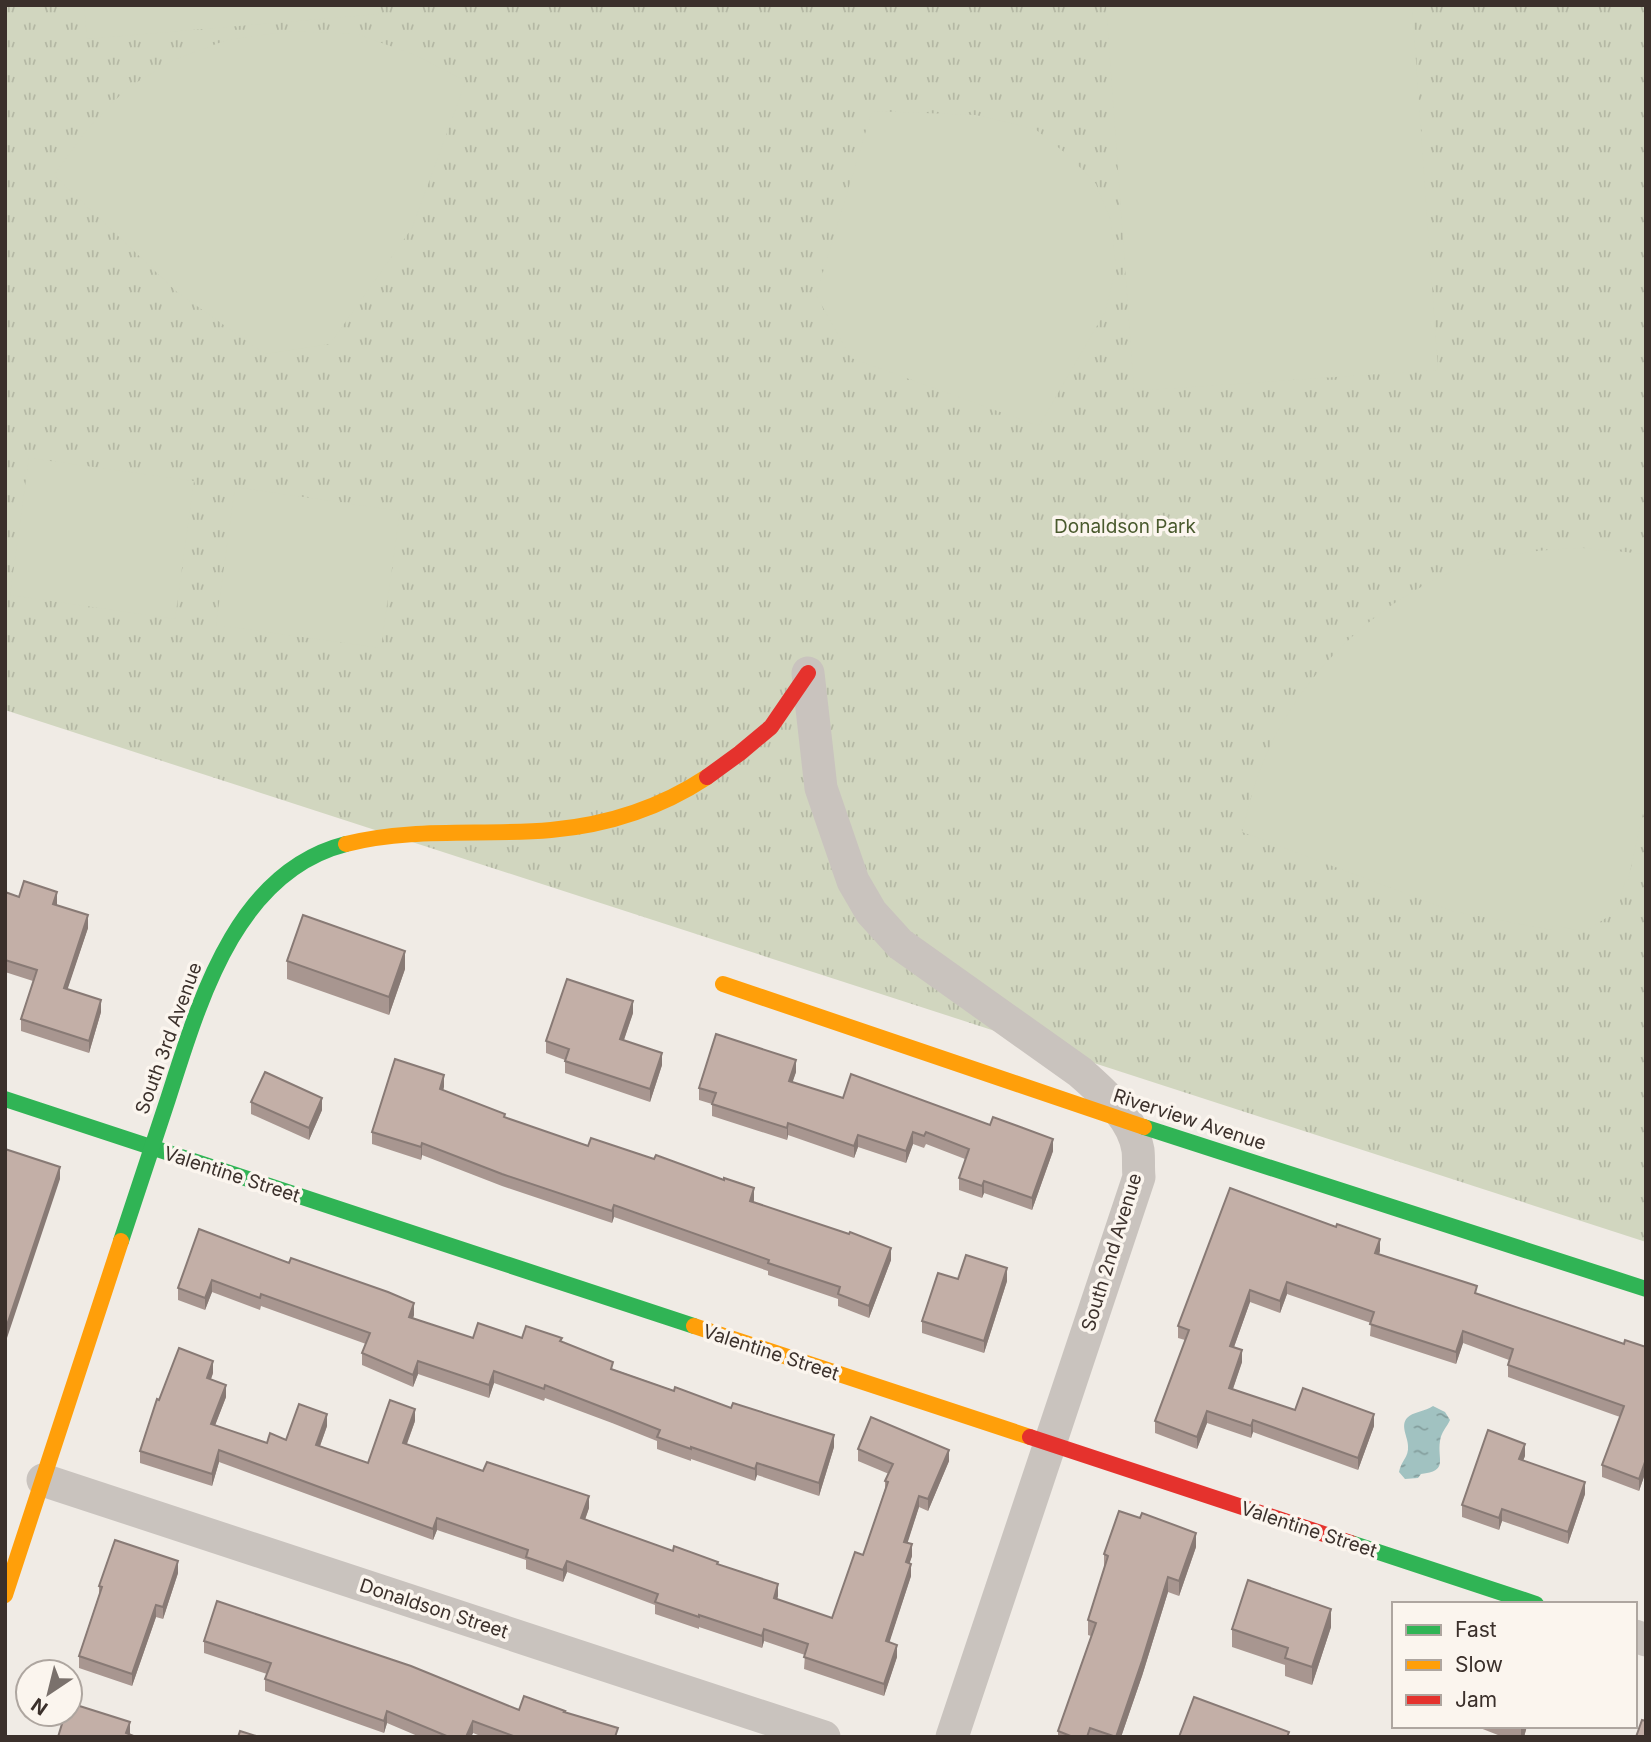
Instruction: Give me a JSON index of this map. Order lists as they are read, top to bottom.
{
  "streets": {
    "street": [
      "South 3rd Avenue",
      "Riverview Avenue",
      "Valentine Street",
      "South 2nd Avenue",
      "Donaldson Street"
    ]
  },
  "crossings": [
    ["South 3rd Avenue", "Valentine Street"],
    ["South 3rd Avenue", "South 2nd Avenue"],
    ["South 3rd Avenue", "Donaldson Street"],
    ["Riverview Avenue", "South 2nd Avenue"],
    ["Valentine Street", "South 2nd Avenue"]
  ],
  "parks": ["Donaldson Park"],
  "legend": ["Fast", "Slow", "Jam"],
  "north": "bottom left"
}
